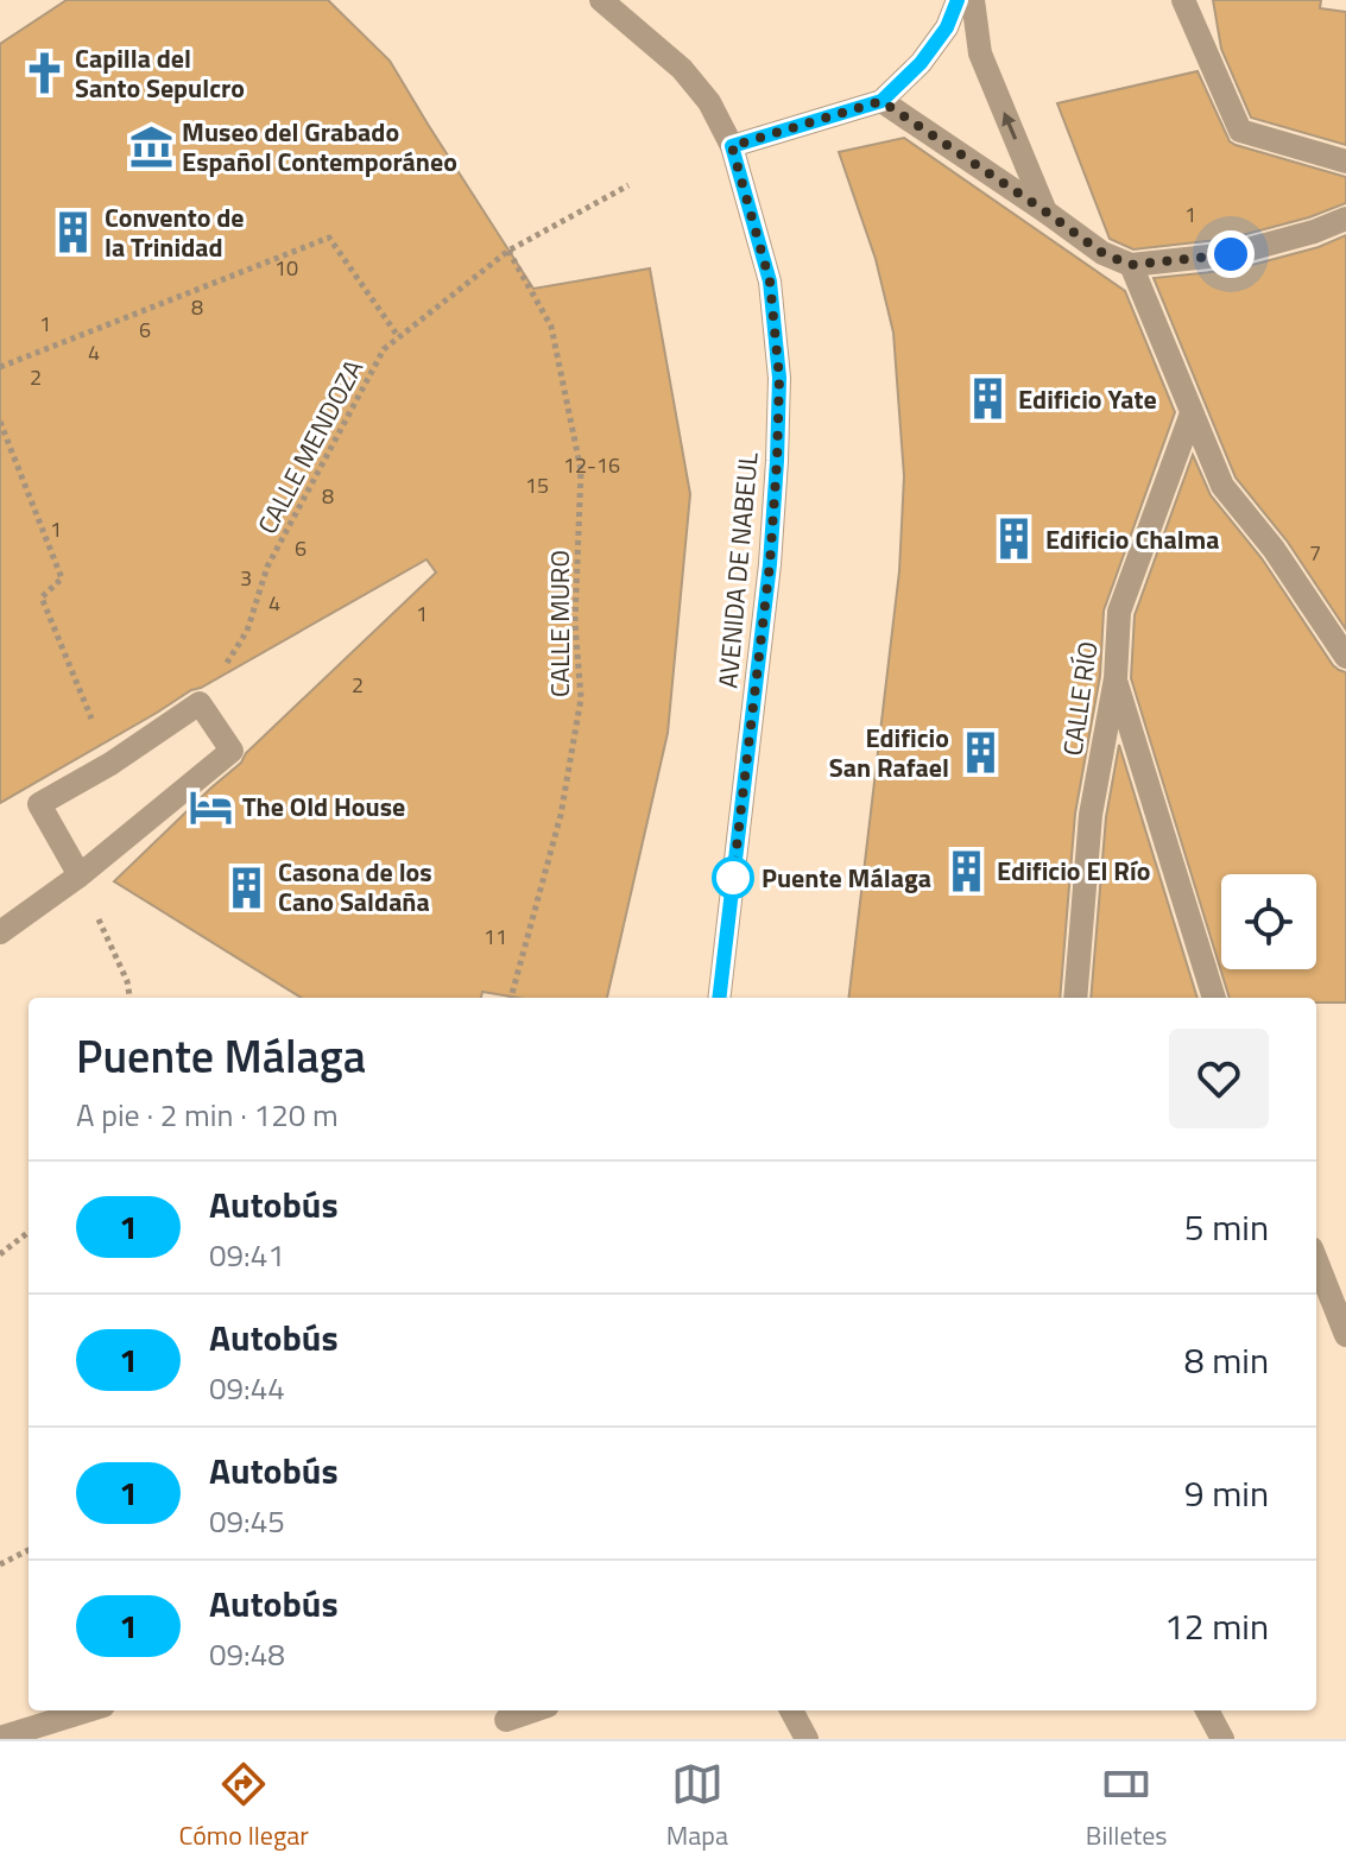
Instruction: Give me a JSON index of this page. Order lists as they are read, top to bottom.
{
  "streets": {
    "street": ["AVENIDA DE NABEUL", "CALLE RÍO"],
    "path": ["CALLE MENDOZA", "CALLE MURO"]
  },
  "crossings": [
    ["CALLE MENDOZA", "CALLE MURO"]
  ],
  "places": {
    "church": ["Capilla del Santo Sepulcro"],
    "museum": ["Museo del Grabado Español Contemporáneo"],
    "building": [
      "Convento de la Trinidad",
      "Edificio Yate",
      "Edificio Chalma",
      "Edificio San Rafael",
      "Edificio El Río",
      "Casona de los Cano Saldaña"
    ],
    "hotel": ["The Old House"],
    "other": ["Puente Málaga"]
  },
  "lines": ["bus line 1"],
  "house_numbers": [
    "1",
    "10",
    "8",
    "1",
    "6",
    "4",
    "2",
    "12-16",
    "15",
    "8",
    "1",
    "6",
    "7",
    "3",
    "4",
    "1",
    "2",
    "11"
  ],
  "page": {
    "heading": ["Puente Málaga", "A pie · 2 min · 120 m"],
    "list": [
      {
        "mark": "1",
        "name": "Autobús",
        "note": "09:41",
        "value": "5 min"
      },
      {
        "mark": "1",
        "name": "Autobús",
        "note": "09:44",
        "value": "8 min"
      },
      {
        "mark": "1",
        "name": "Autobús",
        "note": "09:45",
        "value": "9 min"
      },
      {
        "mark": "1",
        "name": "Autobús",
        "note": "09:48",
        "value": "12 min"
      }
    ],
    "tabs": ["Cómo llegar", "Mapa", "Billetes"]
  }
}
